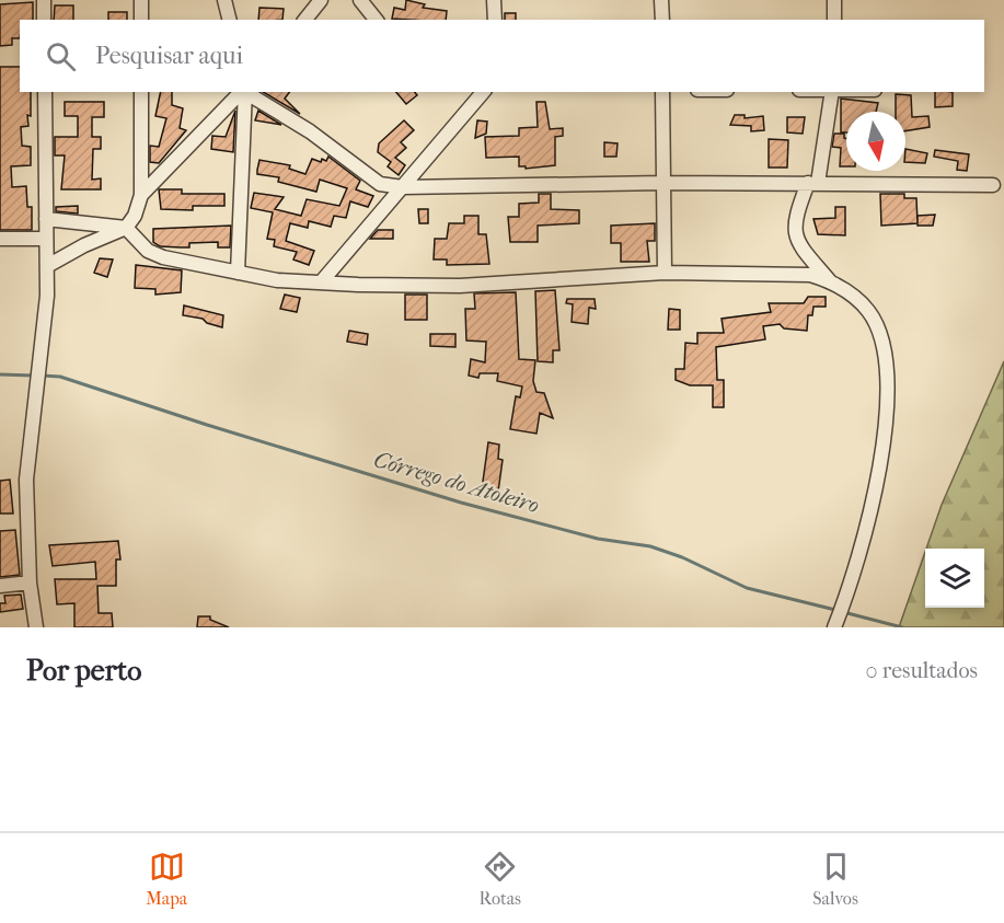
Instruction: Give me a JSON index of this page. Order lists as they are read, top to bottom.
{
  "water": ["Córrego do Atoleiro"],
  "north": "bottom",
  "page": {
    "search": "Pesquisar aqui",
    "heading": ["Por perto", "0 resultados"],
    "nav": ["Mapa", "Rotas", "Salvos"]
  }
}
